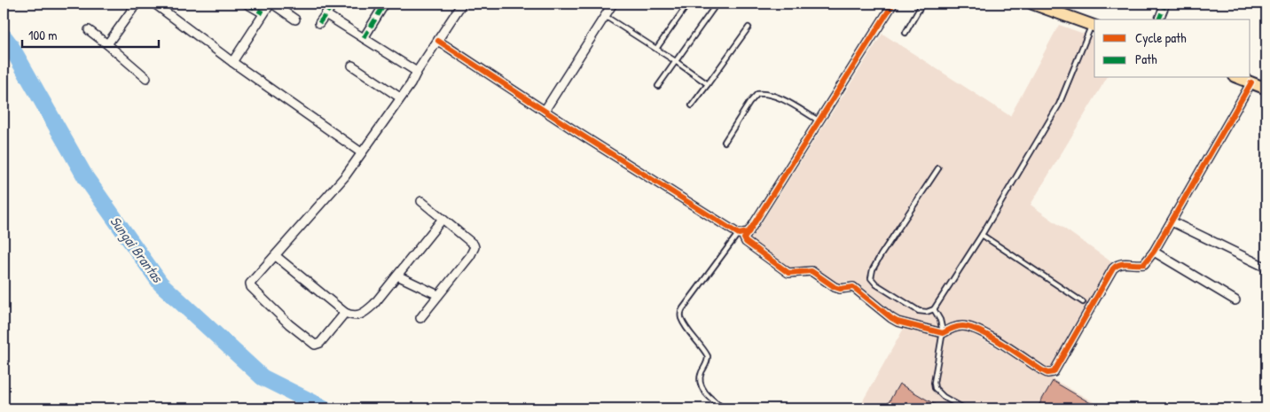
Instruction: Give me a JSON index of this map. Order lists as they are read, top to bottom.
{
  "water": ["Sungai Brantas"],
  "legend": ["Cycle path", "Path"],
  "scale_bar": "100 m"
}
